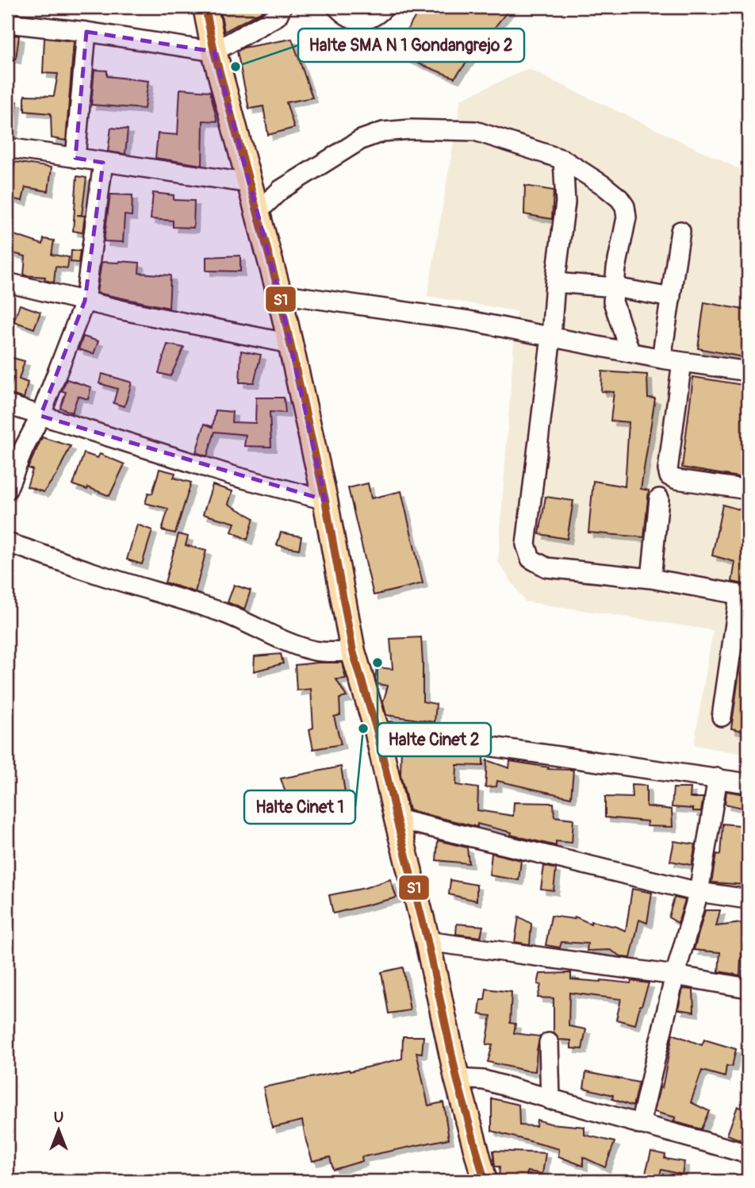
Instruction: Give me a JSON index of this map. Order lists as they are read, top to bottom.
{
  "places": ["Halte SMA N 1 Gondangrejo 2", "Halte Cinet 2", "Halte Cinet 1"],
  "lines": ["transit line S1"],
  "north": "top"
}
